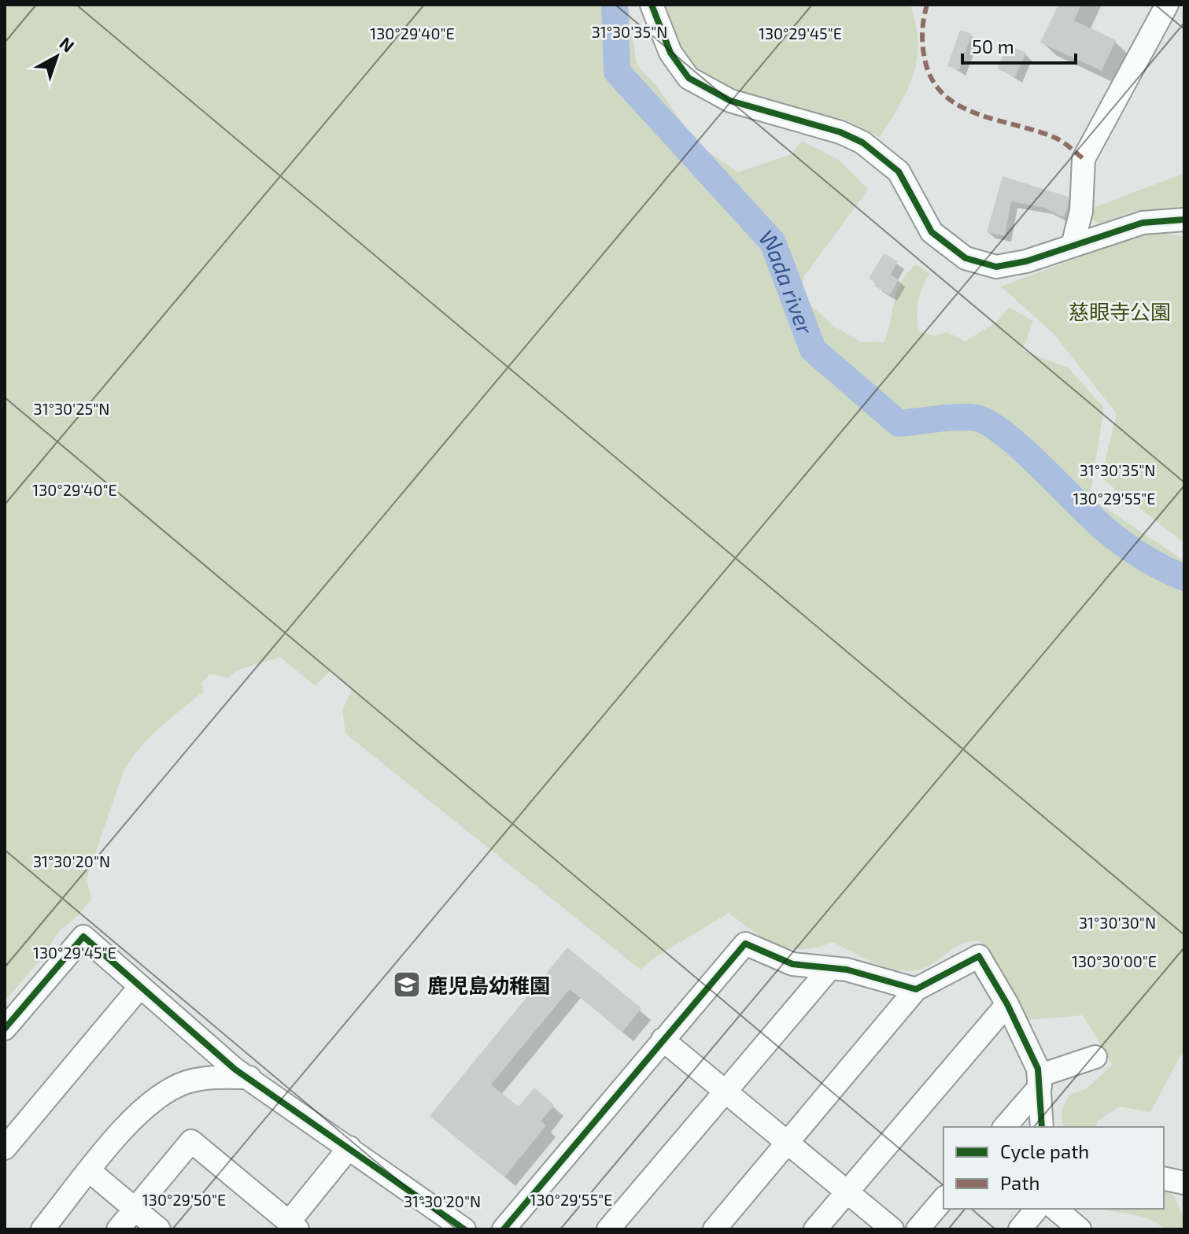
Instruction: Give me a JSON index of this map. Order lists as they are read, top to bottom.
{
  "water": ["Wada river"],
  "parks": ["慈眼寺公園"],
  "places": {
    "school or university": ["鹿児島幼稚園"]
  },
  "legend": ["Cycle path", "Path"],
  "scale_bar": "50 m",
  "north": "top right",
  "coordinates": [
    "31°30'35\"N",
    "130°29'40\"E",
    "130°29'45\"E",
    "31°30'25\"N",
    "130°29'55\"E",
    "31°30'20\"N",
    "31°30'30\"N",
    "130°30'00\"E",
    "130°29'50\"E"
  ]
}
